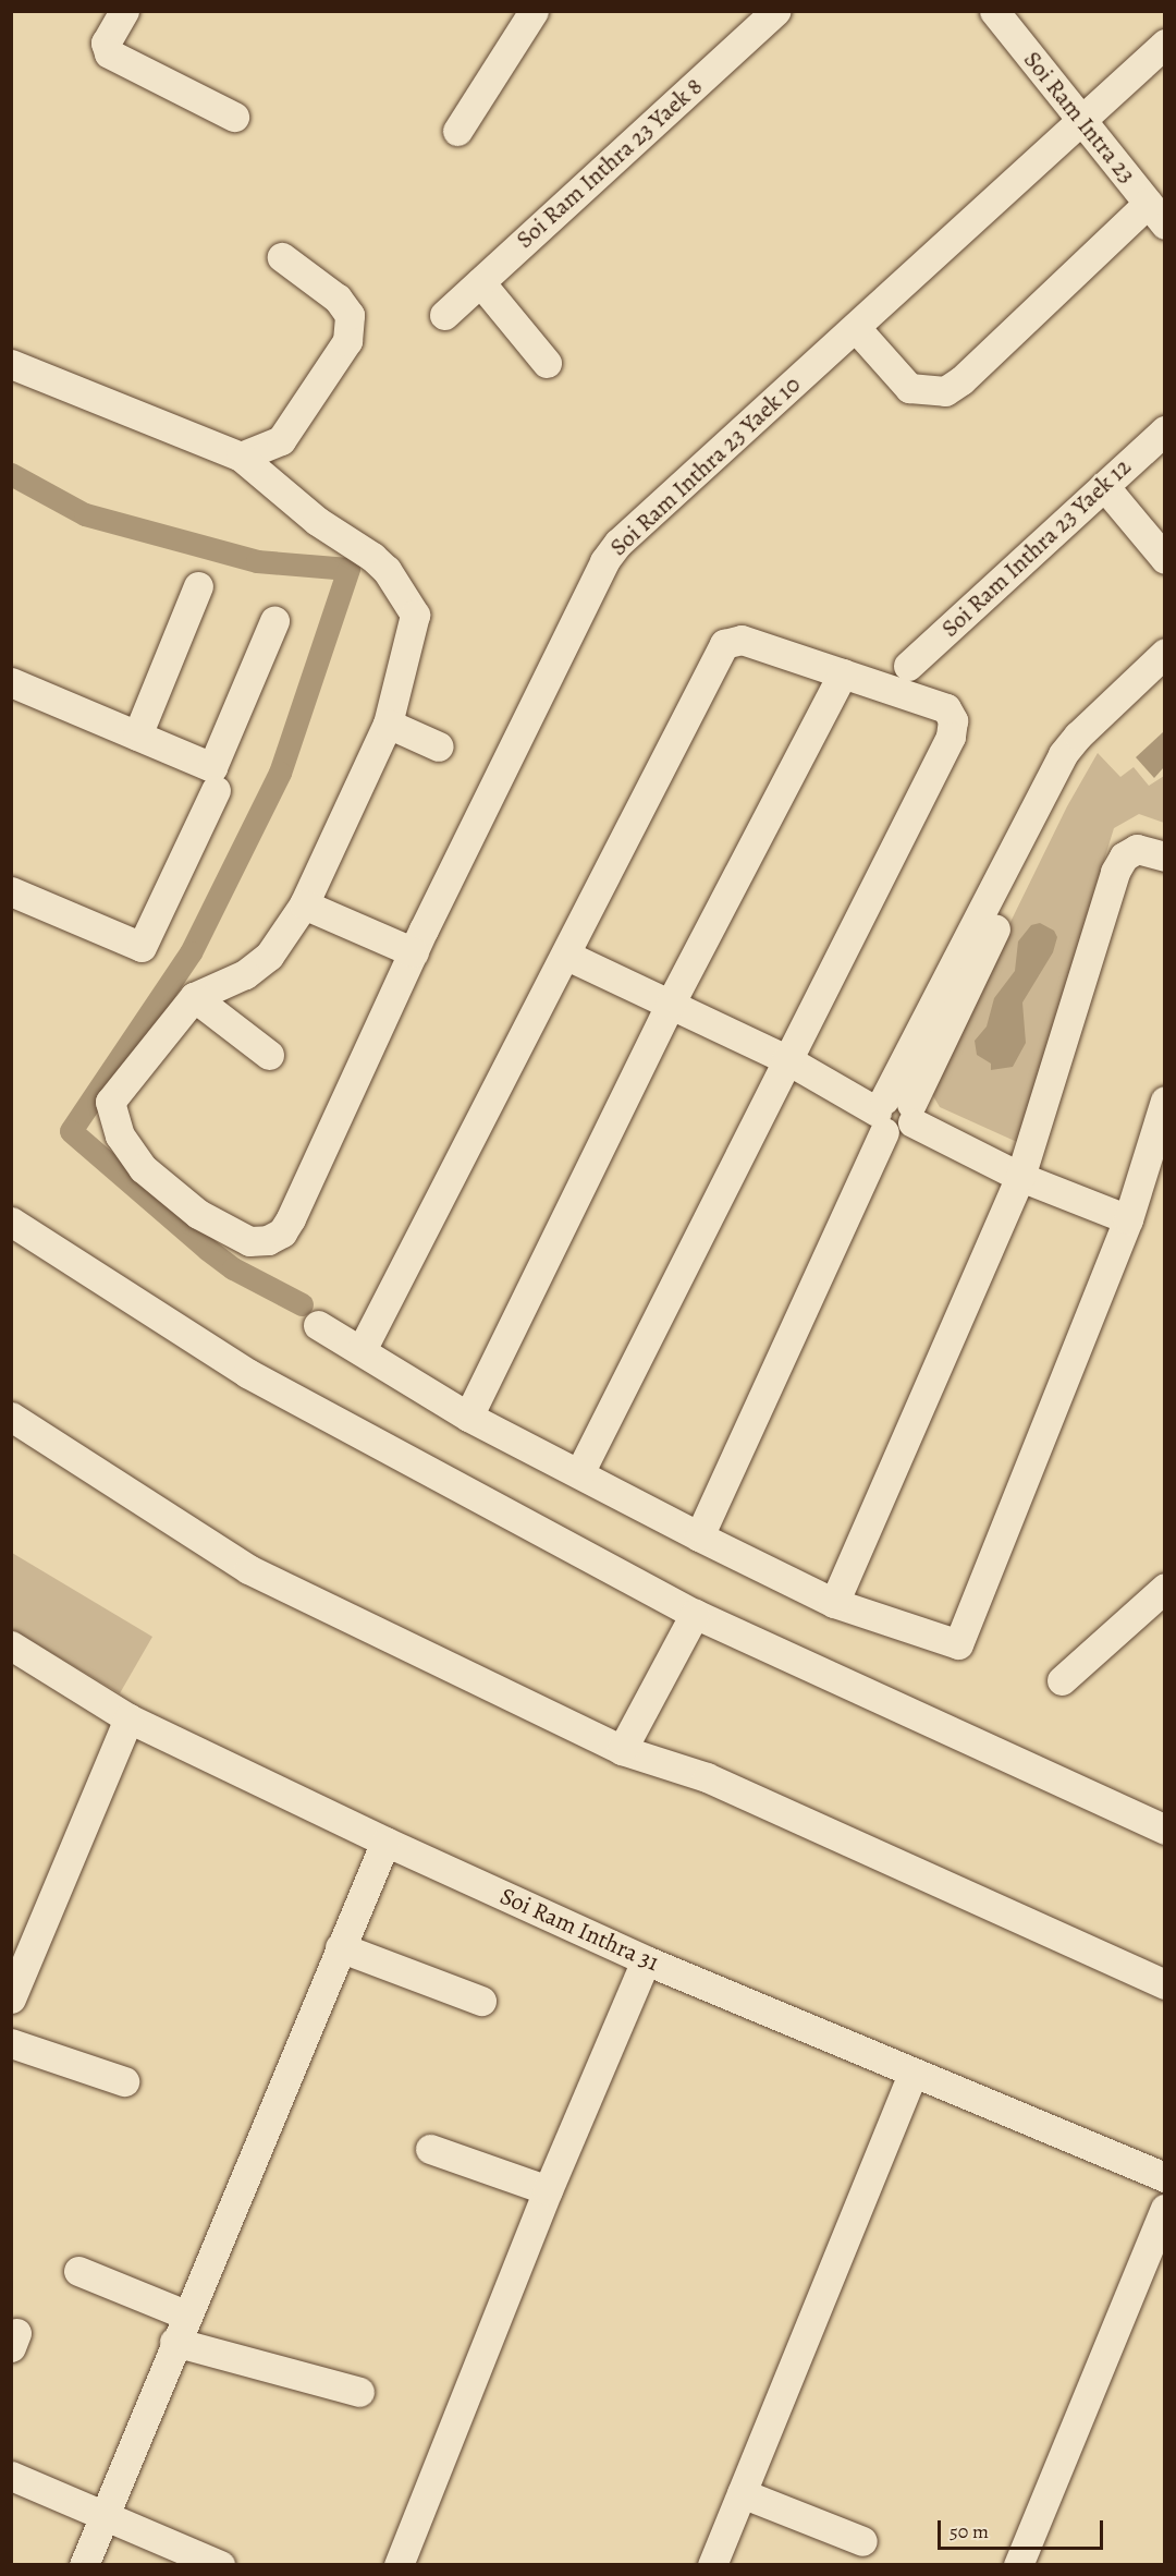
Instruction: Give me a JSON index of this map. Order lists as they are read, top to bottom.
{
  "streets": {
    "street": [
      "Soi Ram Intra 23",
      "Soi Ram Inthra 23 Yaek 8",
      "Soi Ram Inthra 23 Yaek 10",
      "Soi Ram Inthra 23 Yaek 12",
      "Soi Ram Inthra 31"
    ]
  },
  "crossings": [
    ["Soi Ram Intra 23", "Soi Ram Inthra 23 Yaek 10"]
  ],
  "scale_bar": "50 m"
}
